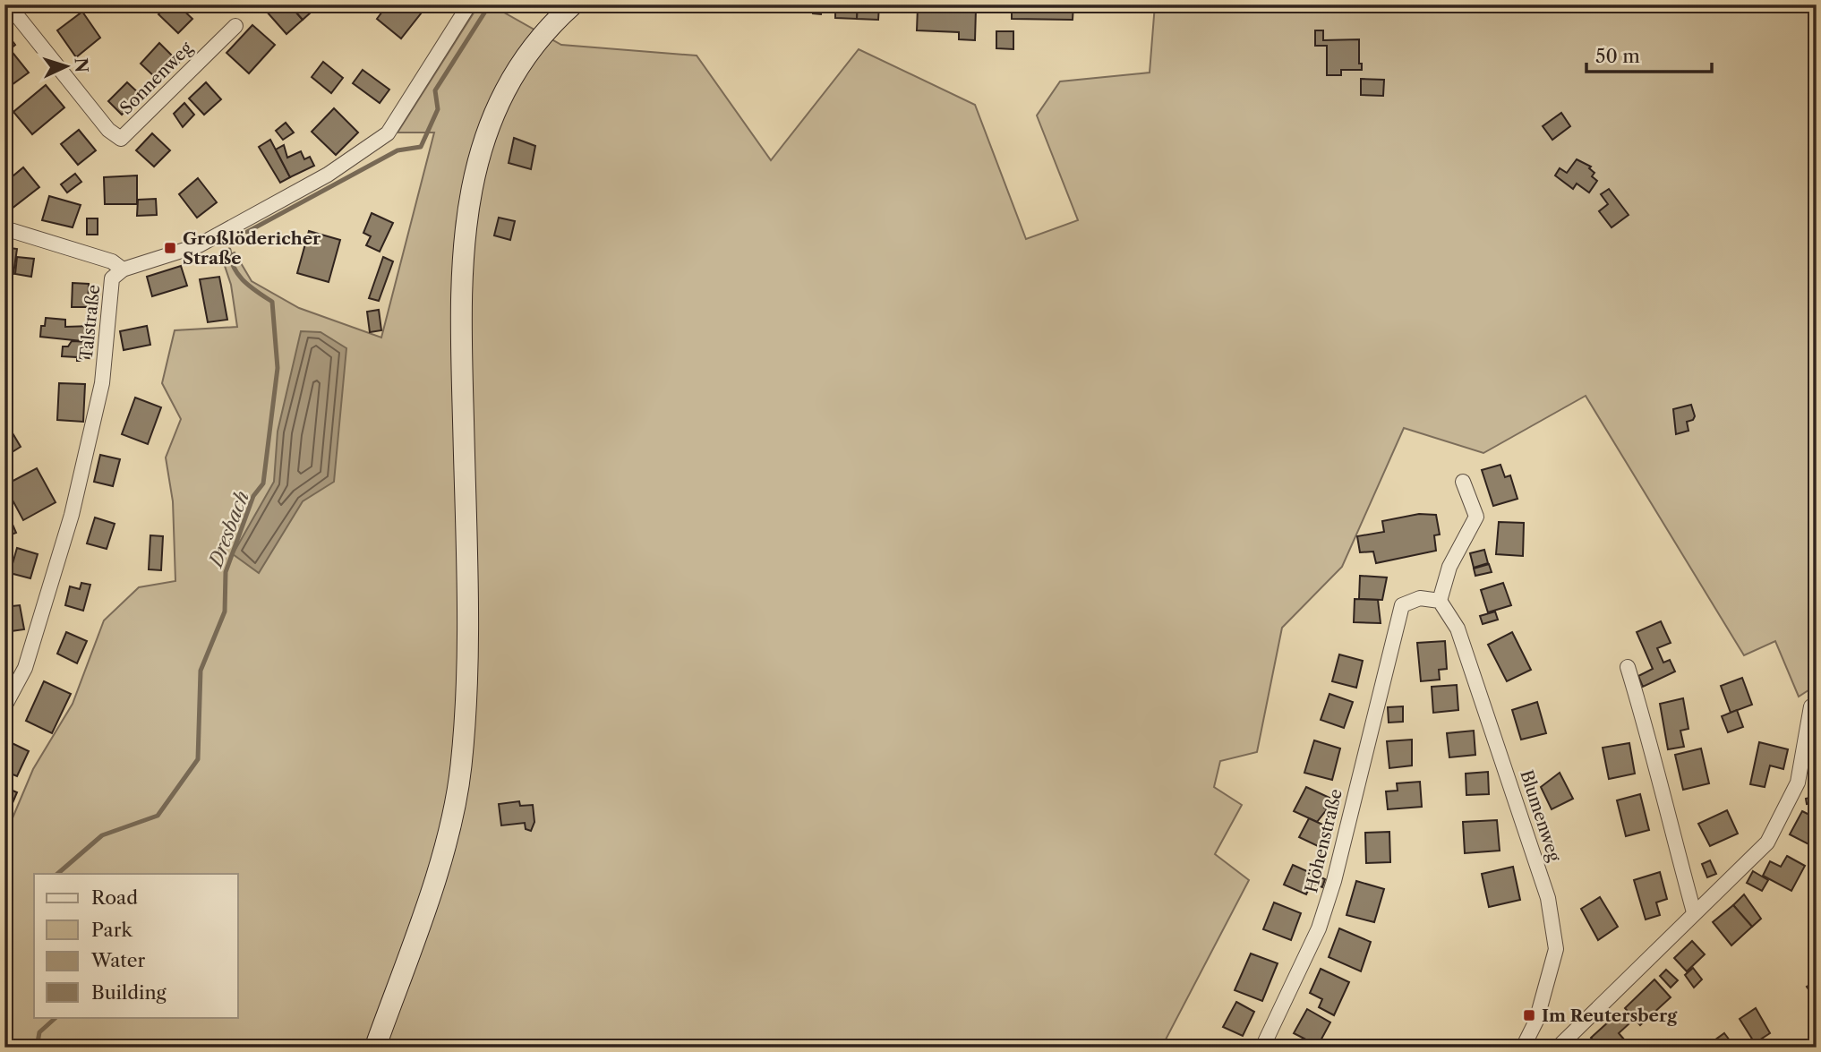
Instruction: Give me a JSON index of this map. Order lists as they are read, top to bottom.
{
  "streets": {
    "street": [
      "Sonnenweg",
      "Talstraße",
      "Blumenweg",
      "Höhenstraße"
    ]
  },
  "crossings": [
    ["Blumenweg", "Höhenstraße"]
  ],
  "water": ["Dresbach"],
  "places": {
    "transit": ["Großlödericher Straße", "Im Reutersberg"]
  },
  "legend": [
    "Road",
    "Park",
    "Water",
    "Building"
  ],
  "scale_bar": "50 m",
  "north": "right"
}
